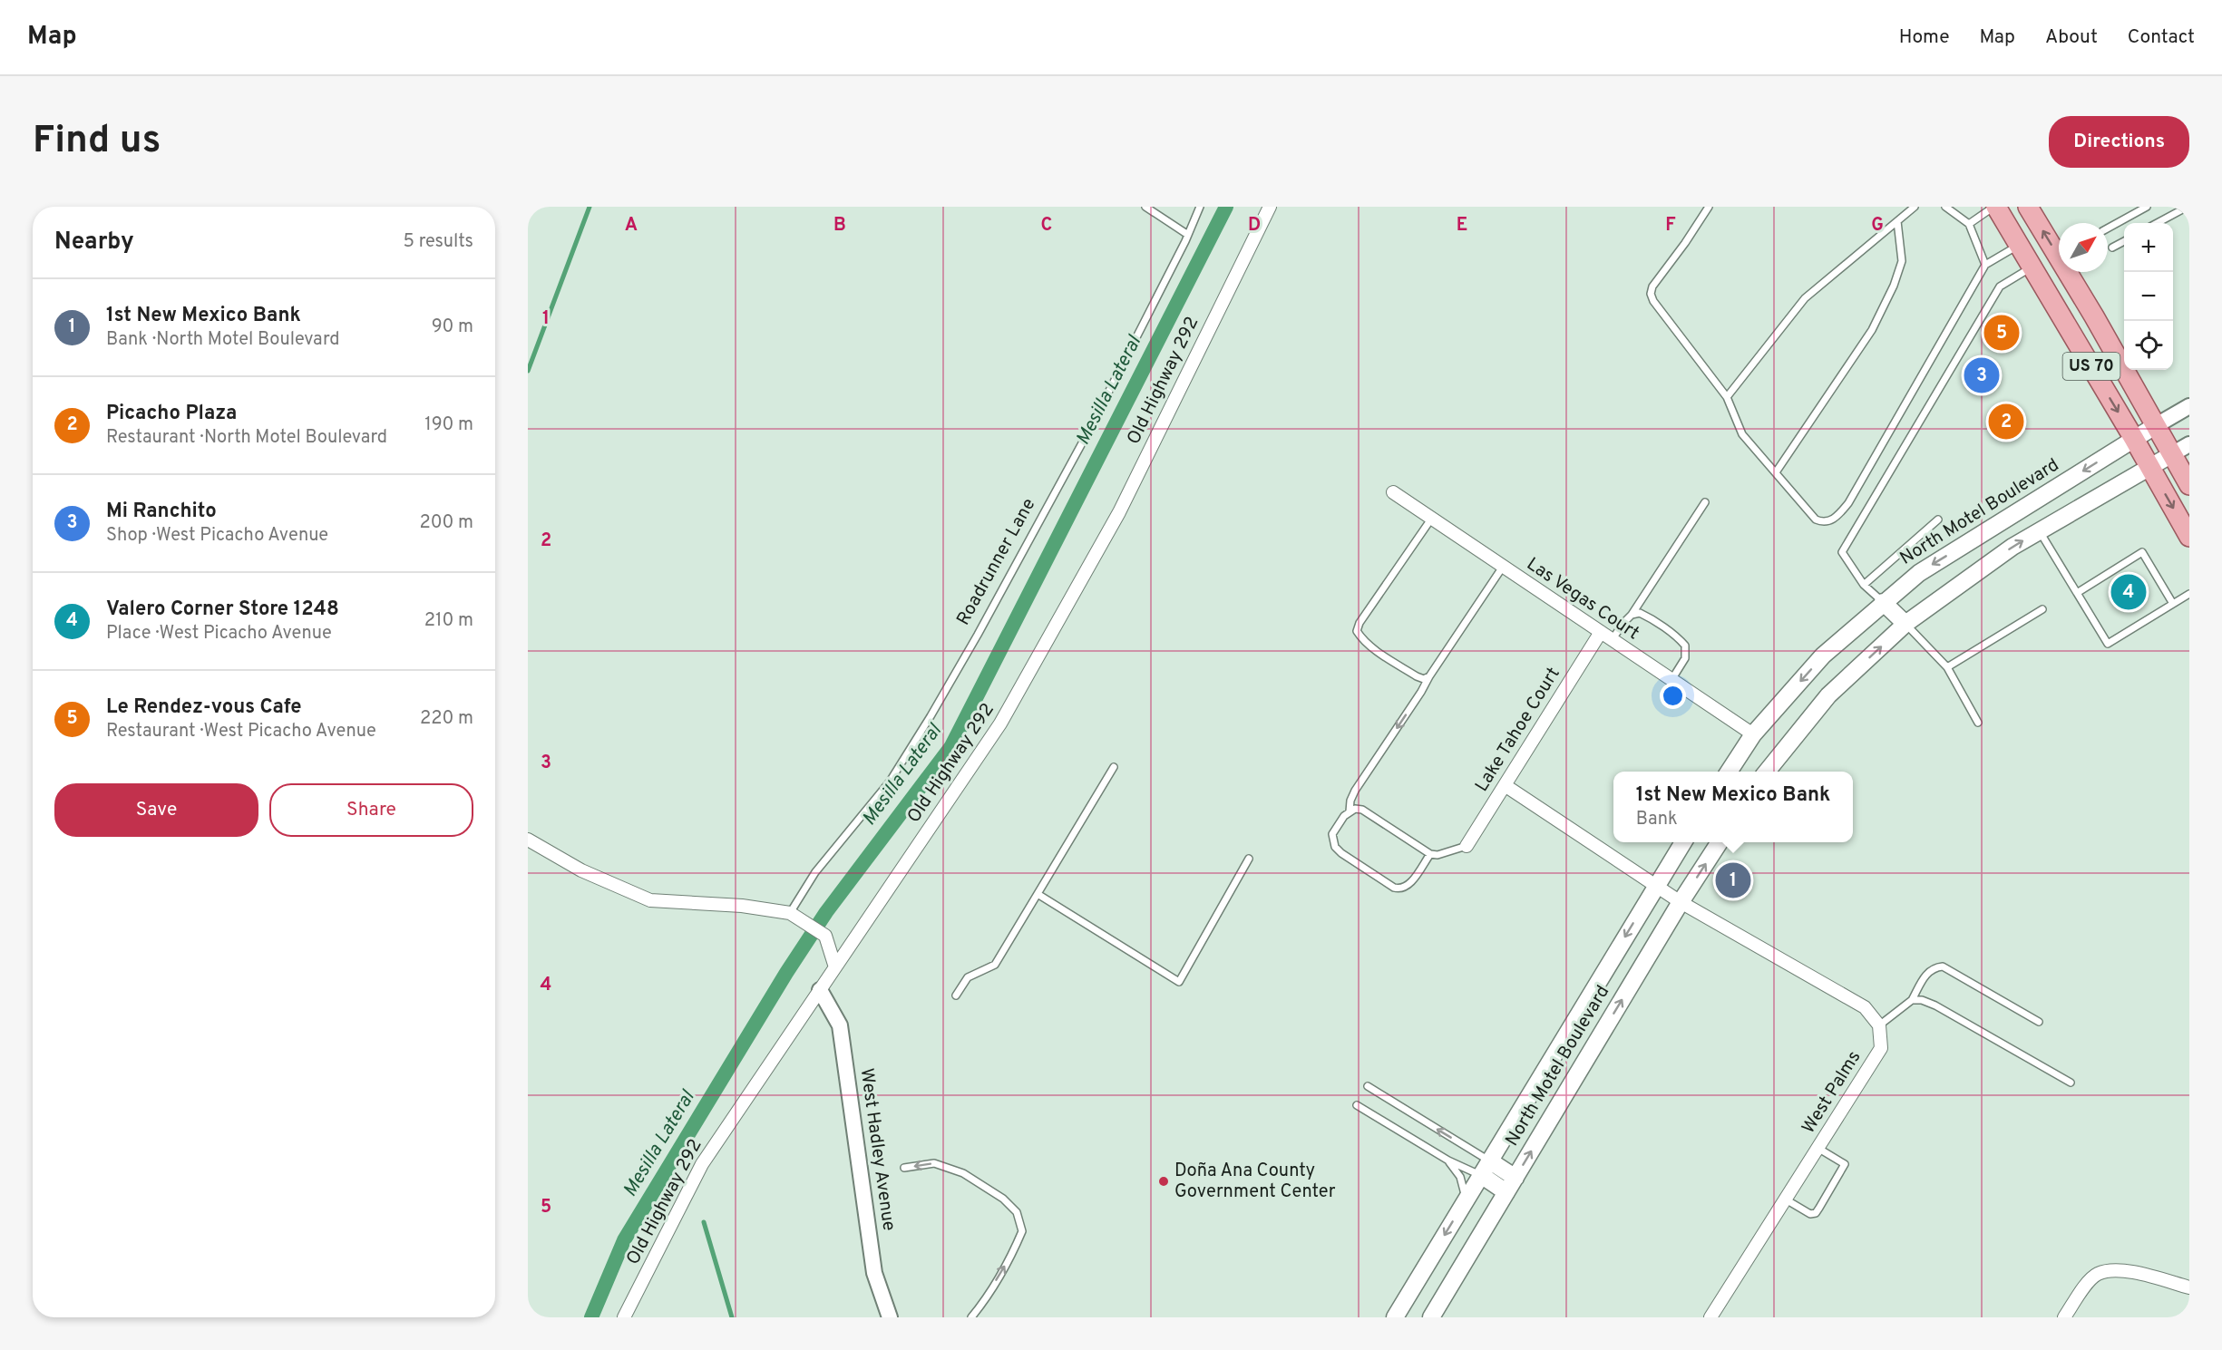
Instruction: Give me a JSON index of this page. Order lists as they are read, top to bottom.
{
  "streets": {
    "main road": ["US 70", "North Motel Boulevard"],
    "street": [
      "Old Highway 292",
      "Las Vegas Court",
      "Lake Tahoe Court",
      "West Palms",
      "West Hadley Avenue"
    ],
    "lane": ["Roadrunner Lane"]
  },
  "crossings": [
    ["US 70", "North Motel Boulevard"],
    ["Old Highway 292", "West Hadley Avenue"],
    ["North Motel Boulevard", "Las Vegas Court"],
    ["Las Vegas Court", "Lake Tahoe Court"]
  ],
  "water": ["Mesilla Lateral"],
  "places": ["Doña Ana County Government Center"],
  "north": "top right",
  "page": {
    "header": "Map",
    "nav": [
      "Home",
      "Map",
      "About",
      "Contact"
    ],
    "buttons": [
      "Directions",
      ["Save", "Share"]
    ],
    "title": "Find us",
    "heading": ["Nearby", "5 results"],
    "map_buttons": ["+", "−"],
    "list": [
      {
        "mark": "1",
        "name": "1st New Mexico Bank",
        "note": "Bank · North Motel Boulevard",
        "value": "90 m"
      },
      {
        "mark": "2",
        "name": "Picacho Plaza",
        "note": "Restaurant · North Motel Boulevard",
        "value": "190 m"
      },
      {
        "mark": "3",
        "name": "Mi Ranchito",
        "note": "Shop · West Picacho Avenue",
        "value": "200 m"
      },
      {
        "mark": "4",
        "name": "Valero Corner Store 1248",
        "note": "Place · West Picacho Avenue",
        "value": "210 m"
      },
      {
        "mark": "5",
        "name": "Le Rendez-vous Cafe",
        "note": "Restaurant · West Picacho Avenue",
        "value": "220 m"
      }
    ],
    "pins": [
      "5",
      "3",
      "2",
      "4",
      "1"
    ],
    "popup": ["1st New Mexico Bank", "Bank"]
  },
  "grid": {
    "columns": [
      "A",
      "B",
      "C",
      "D",
      "E",
      "F",
      "G"
    ],
    "rows": [
      "1",
      "2",
      "3",
      "4",
      "5"
    ]
  }
}
